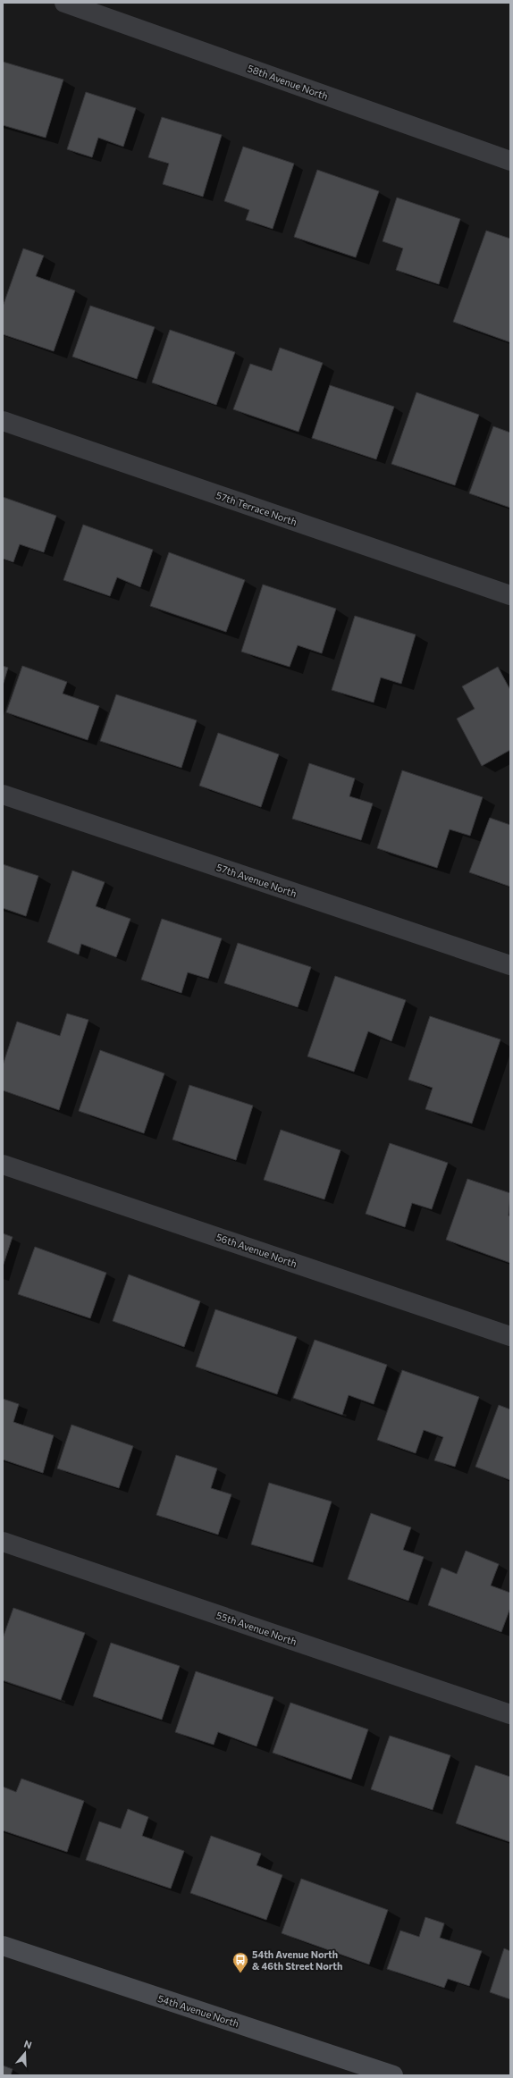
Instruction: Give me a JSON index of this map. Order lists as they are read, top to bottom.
{
  "streets": {
    "main road": ["54th Avenue North"],
    "street": [
      "58th Avenue North",
      "57th Terrace North",
      "57th Avenue North",
      "56th Avenue North",
      "55th Avenue North"
    ]
  },
  "places": {
    "bus stop": ["54th Avenue North & 46th Street North"]
  },
  "north": "top"
}
